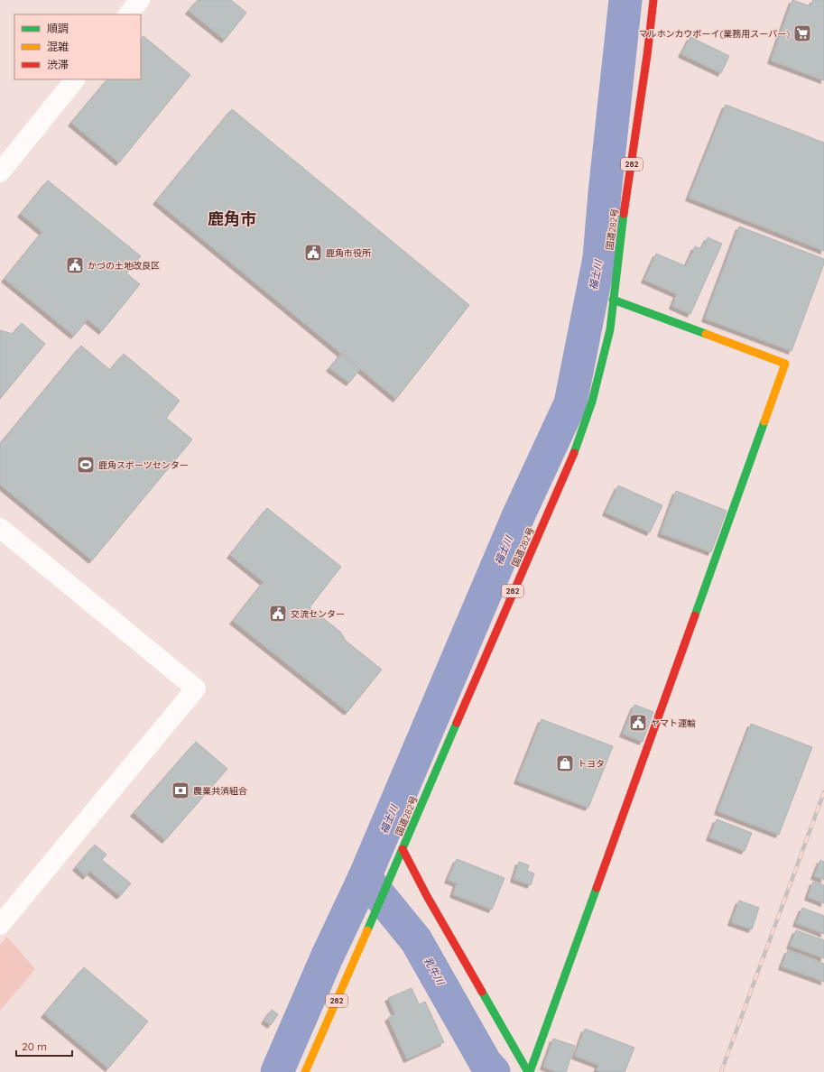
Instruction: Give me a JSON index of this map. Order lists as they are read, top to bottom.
{
  "streets": {
    "main road": ["282", "国道282号"]
  },
  "districts": ["鹿角市"],
  "water": ["福士川", "乳牛川"],
  "places": {
    "supermarket": ["マルホンカウボーイ(業務用スーパー)"],
    "public building": [
      "鹿角市役所",
      "かづの土地改良区",
      "交流センター",
      "ヤマト運輸"
    ],
    "sports": ["鹿角スポーツセンター"],
    "shop": ["トヨタ"],
    "bank": ["農業共済組合"]
  },
  "legend": ["順調", "混雑", "渋滞"],
  "scale_bar": "20 m"
}
